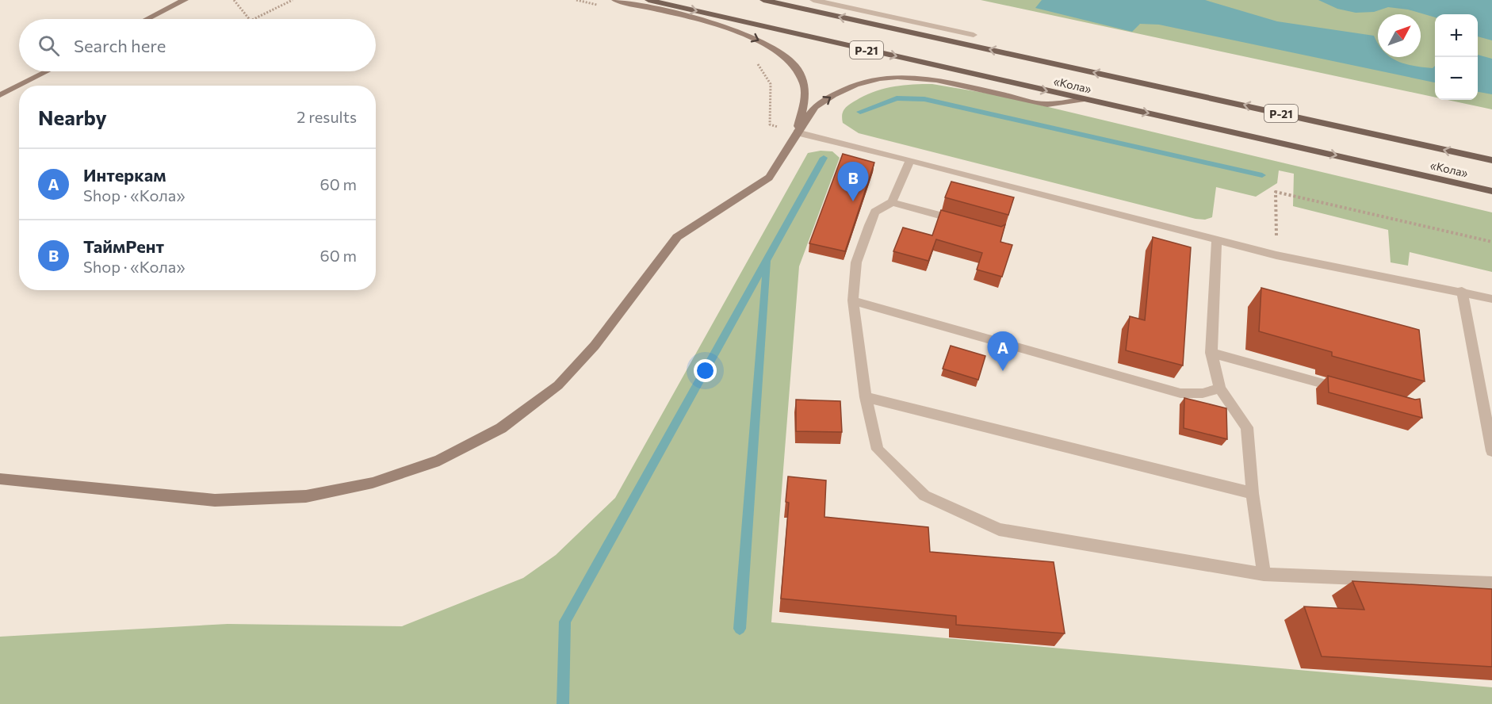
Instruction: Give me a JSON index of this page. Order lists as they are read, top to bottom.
{
  "streets": {
    "main road": ["Р-21", "«Кола»"]
  },
  "north": "top right",
  "page": {
    "map_buttons": ["+", "−"],
    "search": "Search here",
    "heading": ["Nearby", "2 results"],
    "list": [
      {
        "mark": "A",
        "name": "Интеркам",
        "note": "Shop · «Кола»",
        "value": "60 m"
      },
      {
        "mark": "B",
        "name": "ТаймРент",
        "note": "Shop · «Кола»",
        "value": "60 m"
      }
    ],
    "pins": ["B", "A"]
  }
}
